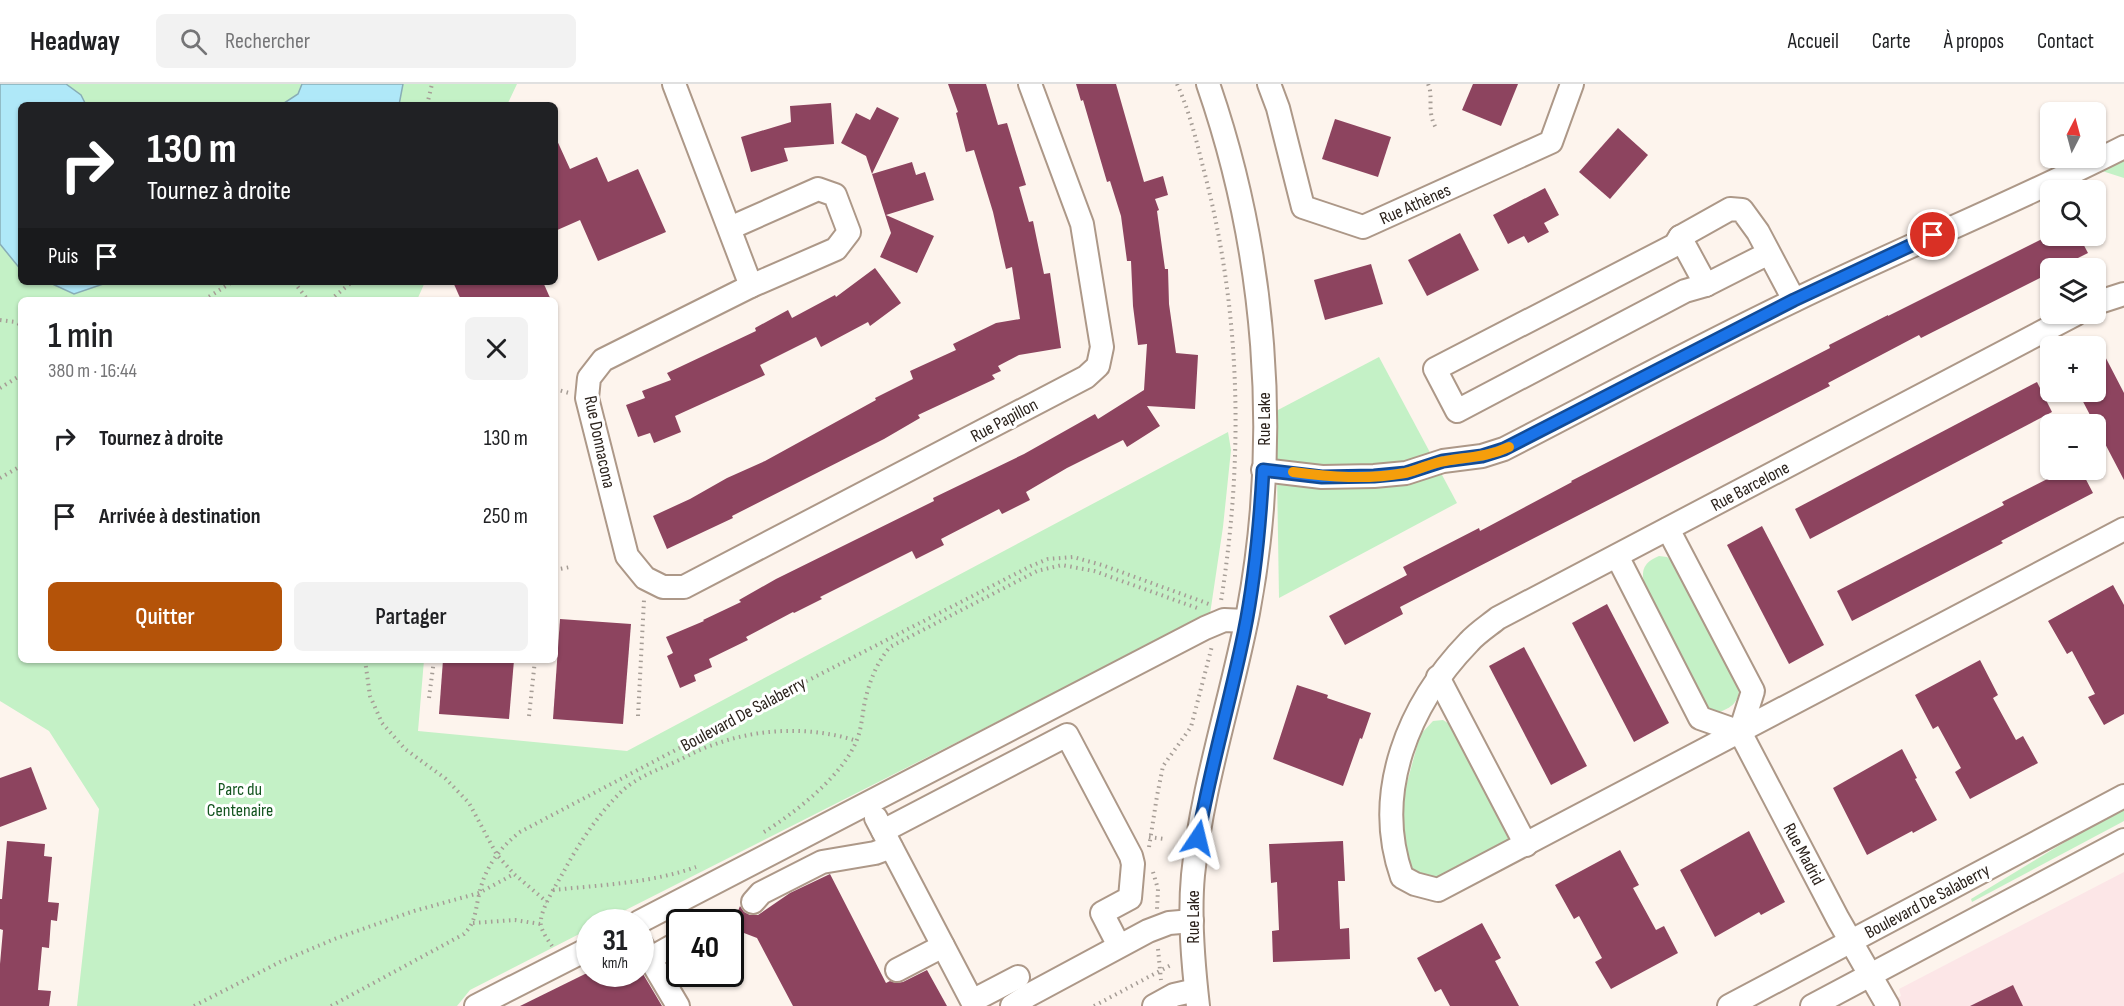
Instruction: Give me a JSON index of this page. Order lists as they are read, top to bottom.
{
  "streets": {
    "street": [
      "Rue Athènes",
      "Rue Lake",
      "Rue Papillon",
      "Rue Donnacona",
      "Rue Barcelone",
      "Boulevard De Salaberry",
      "Rue Madrid"
    ]
  },
  "crossings": [
    ["Rue Papillon", "Rue Donnacona"],
    ["Rue Barcelone", "Rue Madrid"],
    ["Boulevard De Salaberry", "Rue Madrid"]
  ],
  "parks": ["Parc du Centenaire"],
  "north": "top",
  "page": {
    "header": "Headway",
    "search": "Rechercher",
    "nav": [
      "Accueil",
      "Carte",
      "À propos",
      "Contact"
    ],
    "map_buttons": ["+", "−"],
    "turn": ["130 m", "Tournez à droite"],
    "then": "Puis",
    "heading": ["1 min", "380 m · 16:44"],
    "list": [
      {
        "name": "Tournez à droite",
        "value": "130 m"
      },
      {
        "name": "Arrivée à destination",
        "value": "250 m"
      }
    ],
    "buttons": ["Quitter", "Partager"],
    "speed": "31 km/h",
    "limit": "40"
  }
}
